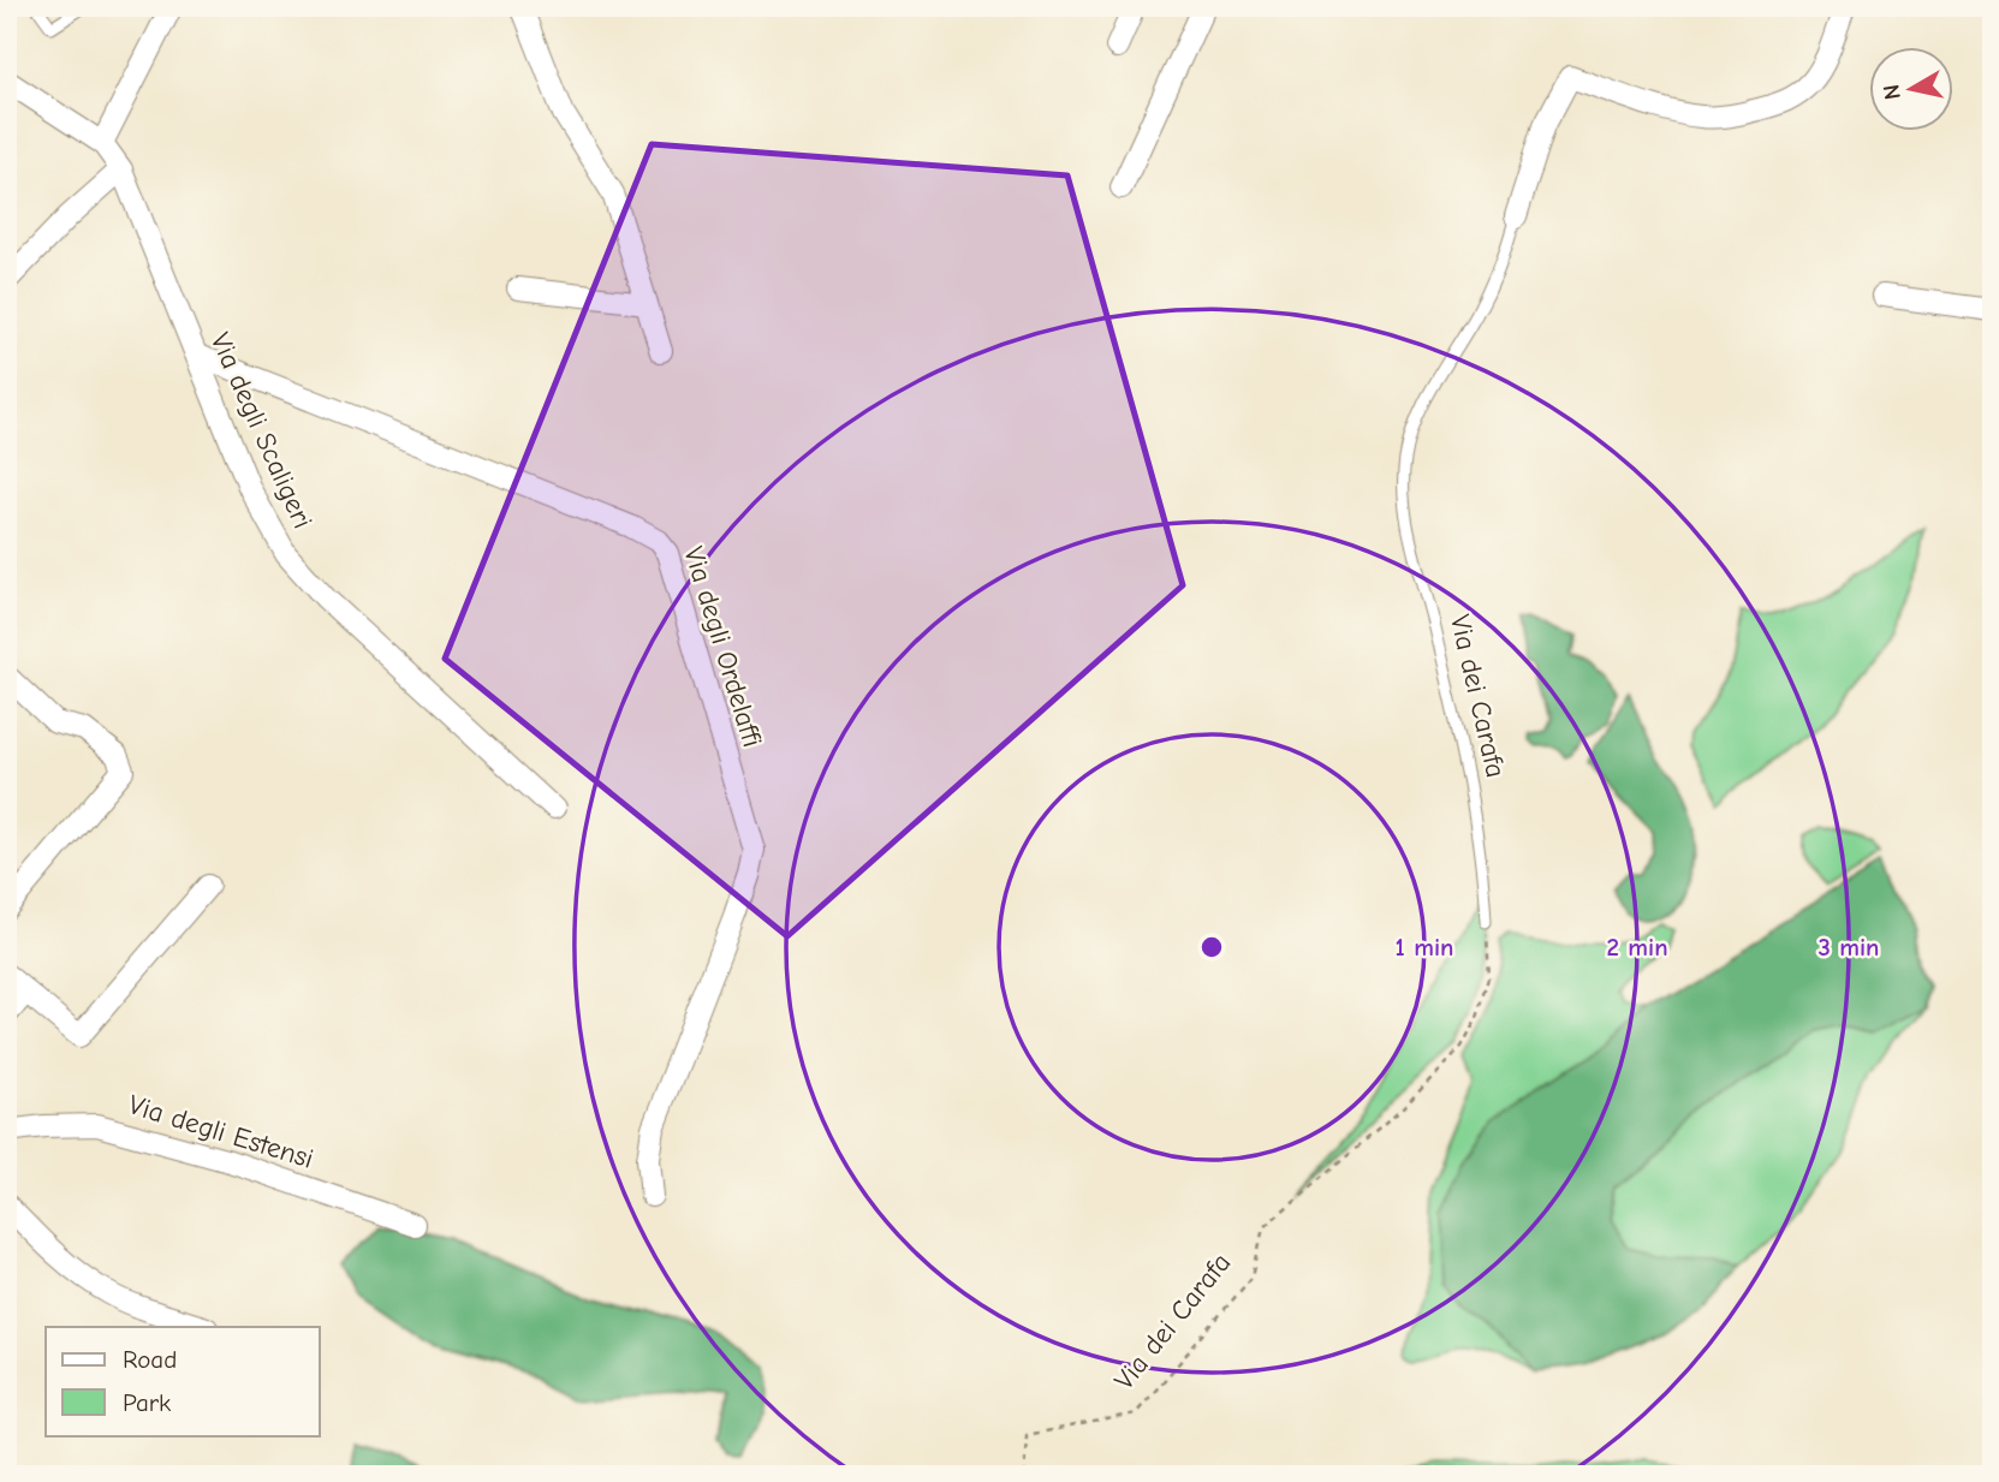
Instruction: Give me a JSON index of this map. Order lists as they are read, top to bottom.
{
  "streets": {
    "street": [
      "Via degli Scaligeri",
      "Via degli Ordelaffi",
      "Via dei Carafa",
      "Via degli Estensi"
    ]
  },
  "crossings": [
    ["Via degli Scaligeri", "Via degli Ordelaffi"]
  ],
  "legend": ["Road", "Park"],
  "north": "left",
  "rings": ["1 min", "2 min", "3 min"]
}
